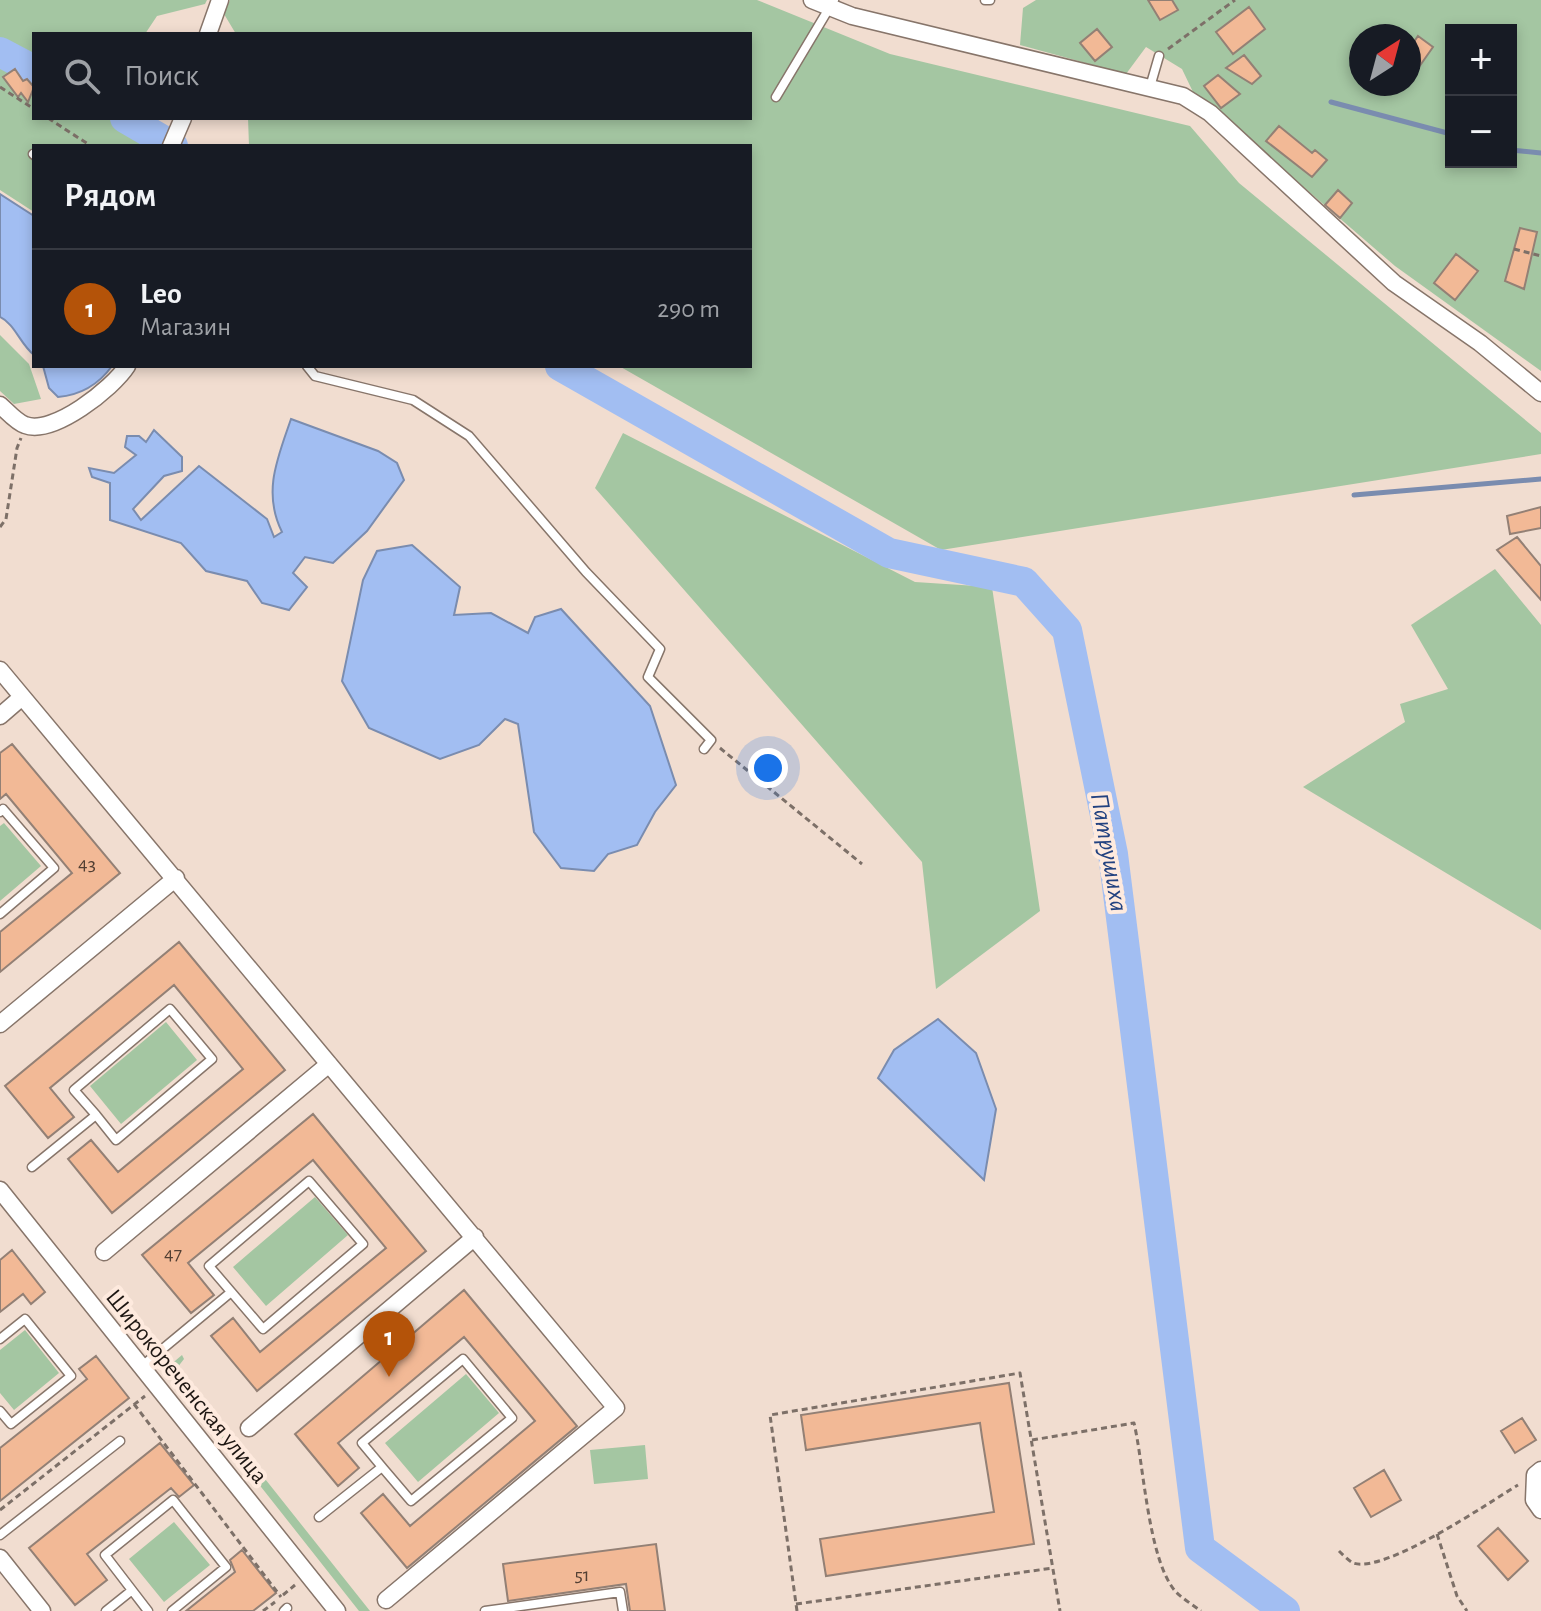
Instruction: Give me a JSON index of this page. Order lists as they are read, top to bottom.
{
  "streets": {
    "street": ["Широкореченская улица"]
  },
  "water": ["Патрушиха"],
  "house_numbers": ["43", "47", "51"],
  "north": "top right",
  "page": {
    "map_buttons": ["+", "−"],
    "search": "Поиск",
    "heading": "Рядом",
    "list": [
      {
        "mark": "1",
        "name": "Leo",
        "note": "Магазин",
        "value": "290 m"
      }
    ],
    "pins": "1"
  }
}
